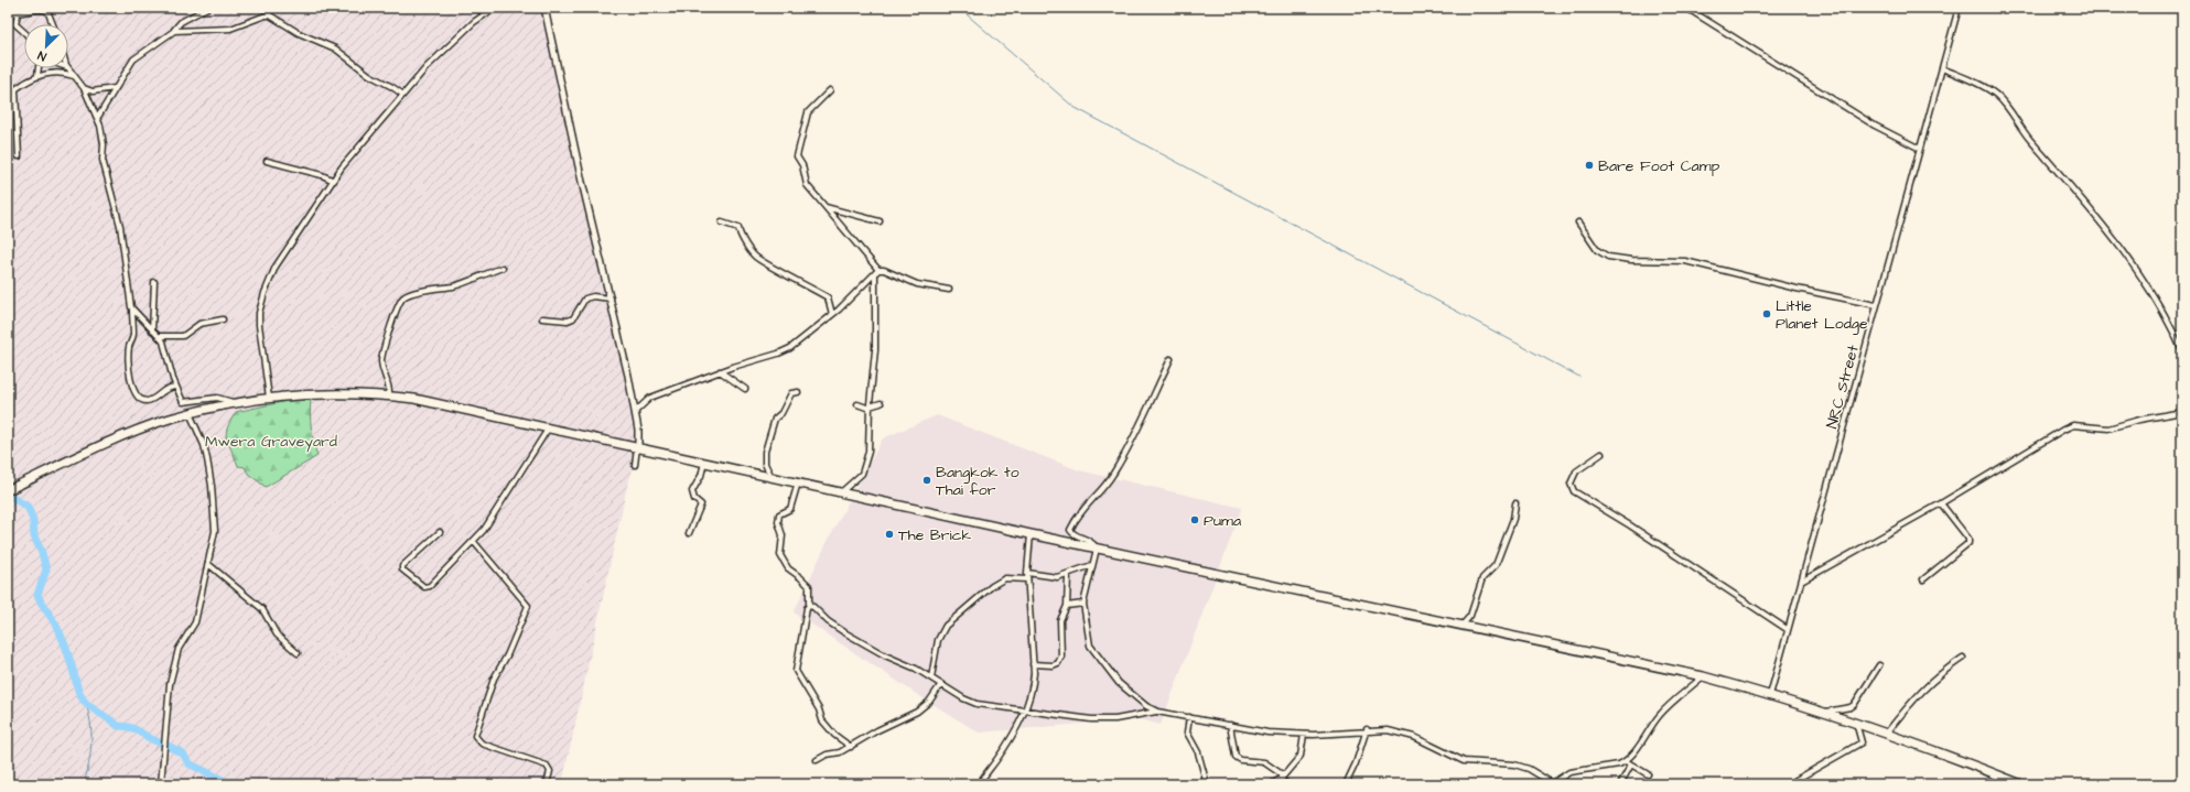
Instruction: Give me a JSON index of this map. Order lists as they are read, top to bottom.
{
  "streets": {
    "street": ["NRC Street"]
  },
  "parks": ["Mwera Graveyard"],
  "places": [
    "Bare Foot Camp",
    "Little Planet Lodge",
    "Bangkok to Thai for",
    "Puma",
    "The Brick"
  ],
  "north": "bottom left"
}
